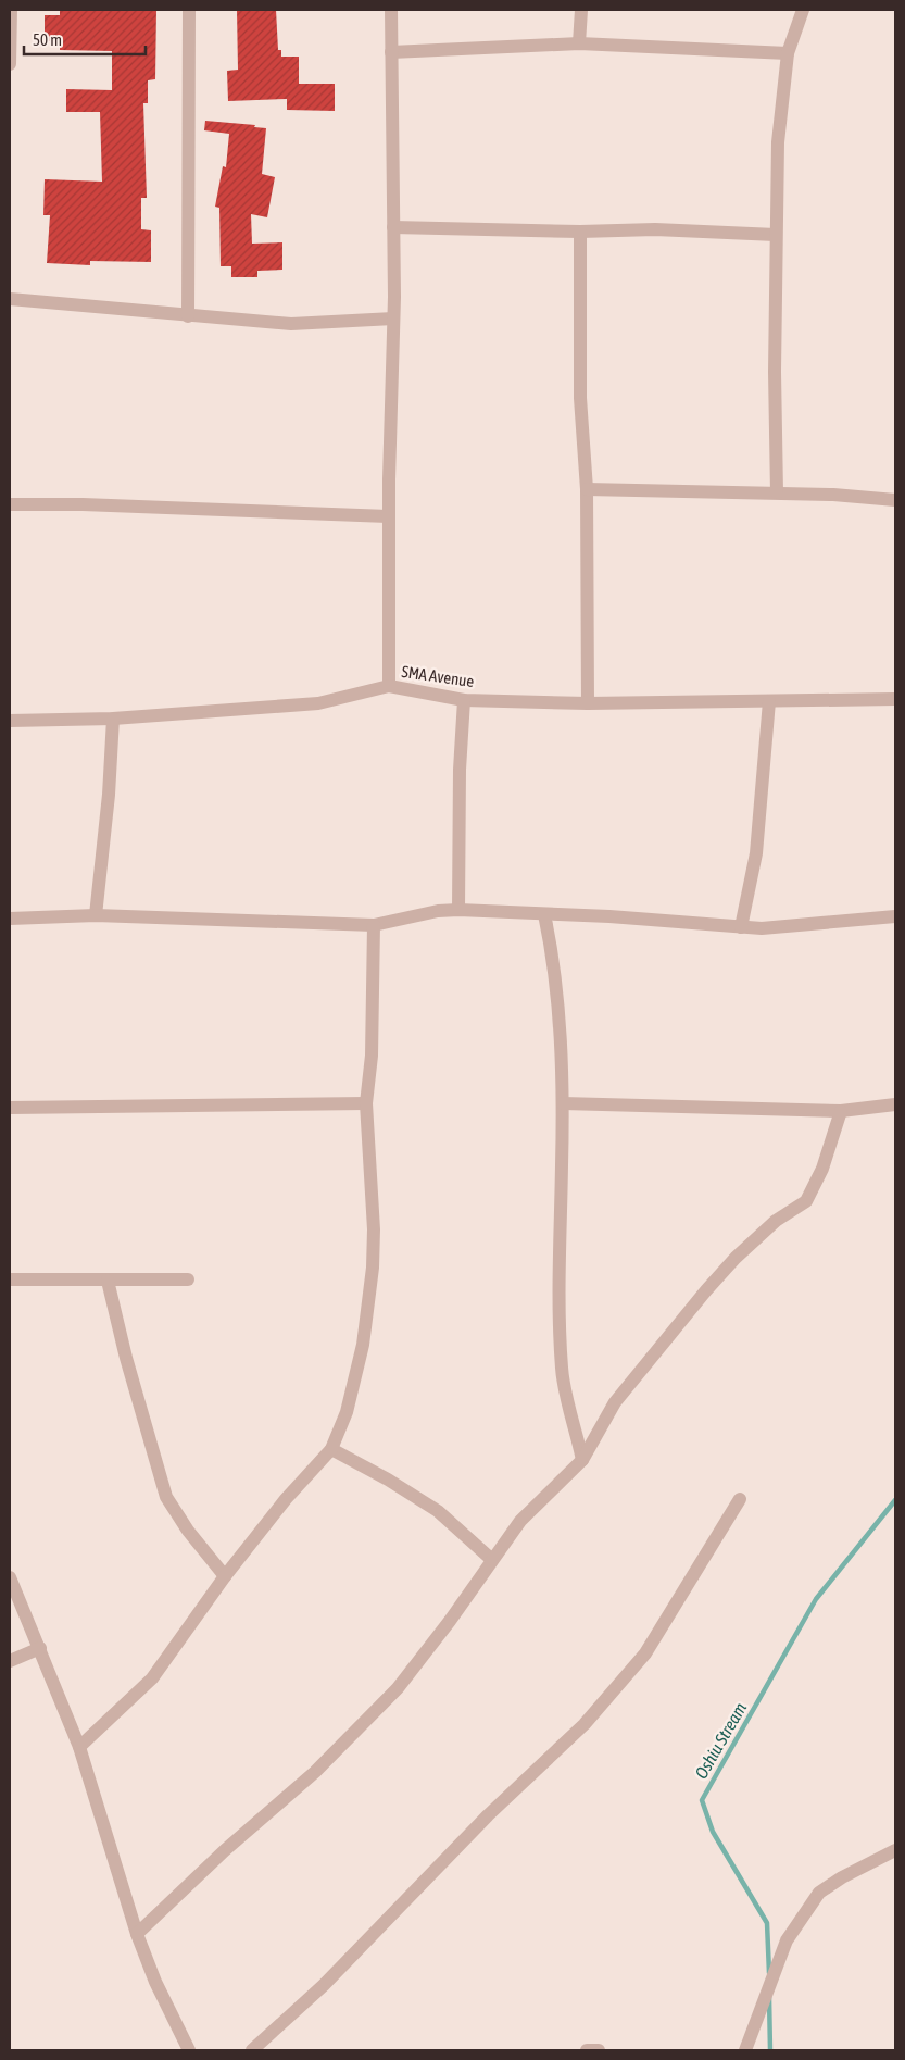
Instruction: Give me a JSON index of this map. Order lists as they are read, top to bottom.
{
  "streets": {
    "street": ["SMA Avenue"]
  },
  "water": ["Oshiu Stream"],
  "scale_bar": "50 m"
}
